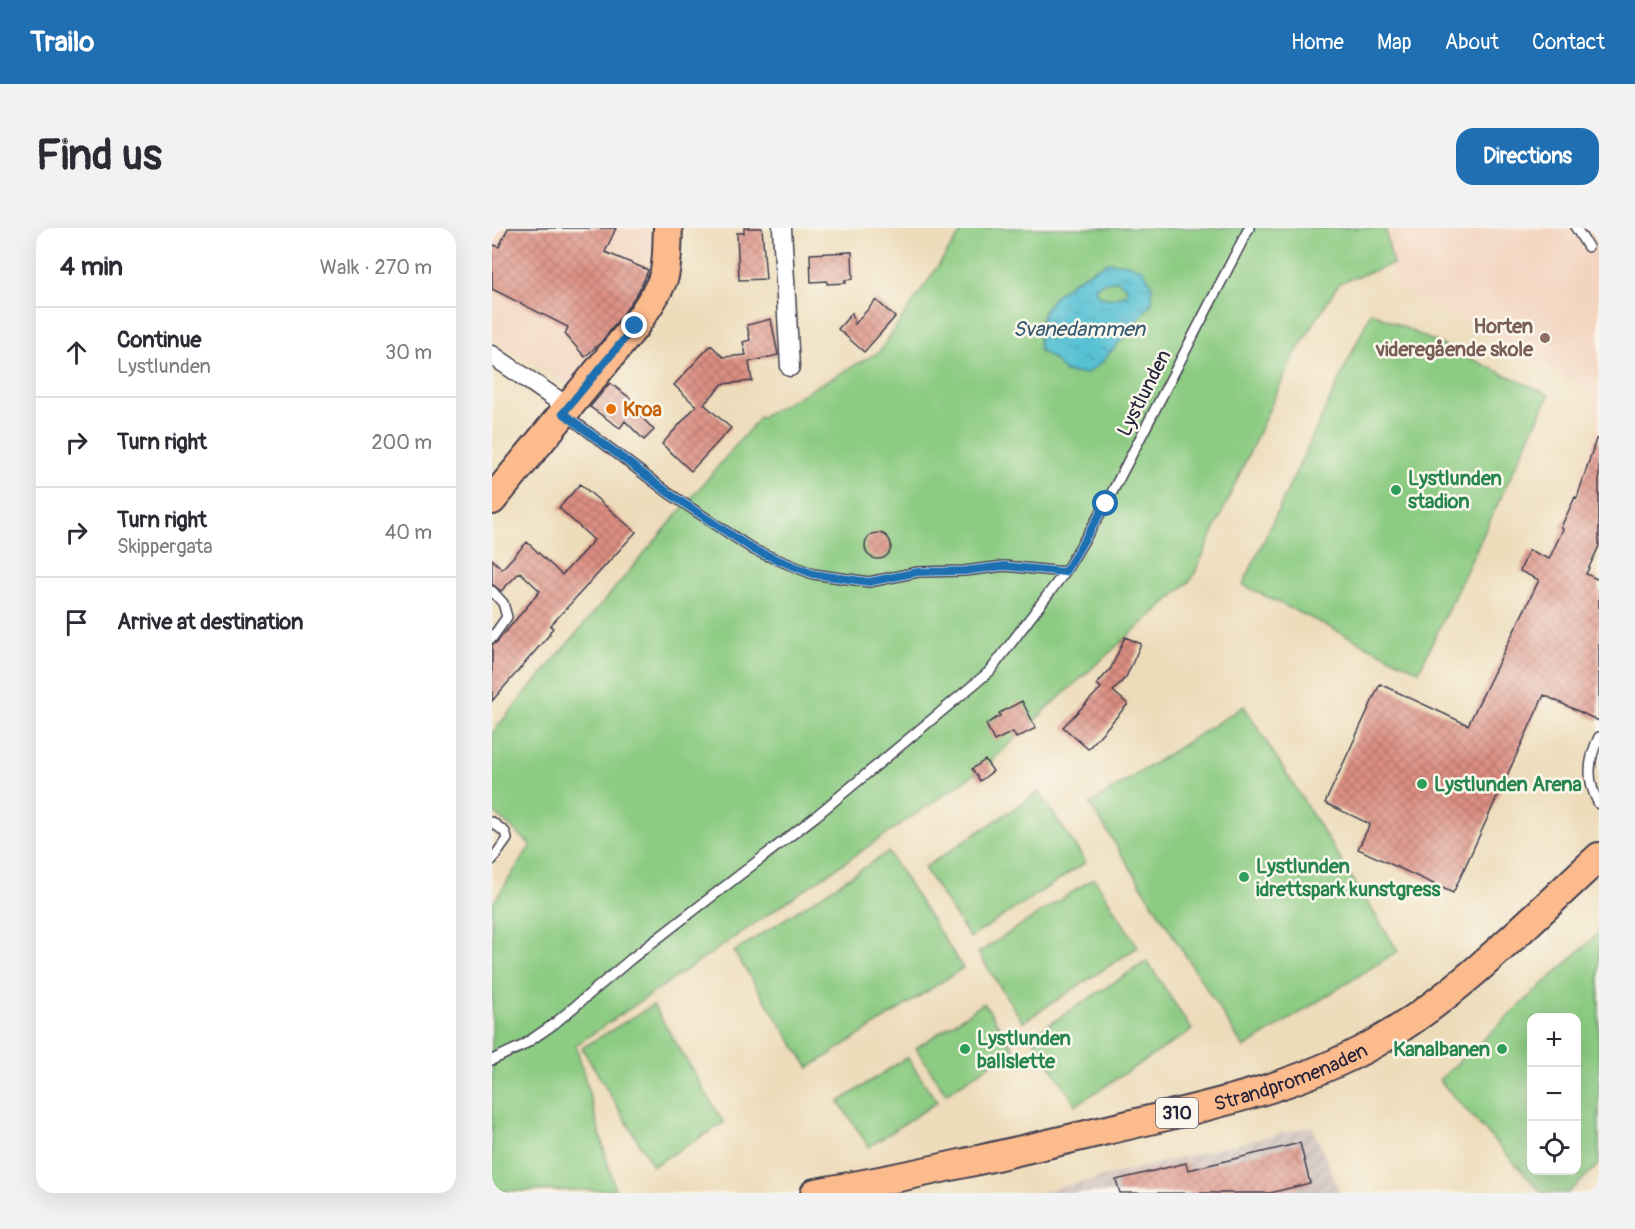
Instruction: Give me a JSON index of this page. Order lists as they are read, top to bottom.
{
  "streets": {
    "main road": ["Strandpromenaden", "310"],
    "lane": ["Lystlunden"]
  },
  "water": ["Svanedammen"],
  "places": [
    "Horten videregående skole",
    "Kroa",
    "Lystlunden stadion",
    "Lystlunden Arena",
    "Lystlunden idrettspark kunstgress",
    "Lystlunden ballslette",
    "Kanalbanen"
  ],
  "page": {
    "header": "Trailo",
    "nav": [
      "Home",
      "Map",
      "About",
      "Contact"
    ],
    "buttons": "Directions",
    "title": "Find us",
    "heading": ["4 min", "Walk · 270 m"],
    "list": [
      ["Continue", "Lystlunden", "30 m"],
      ["Turn right", "200 m"],
      ["Turn right", "Skippergata", "40 m"],
      "Arrive at destination"
    ],
    "map_buttons": ["+", "−"]
  }
}
